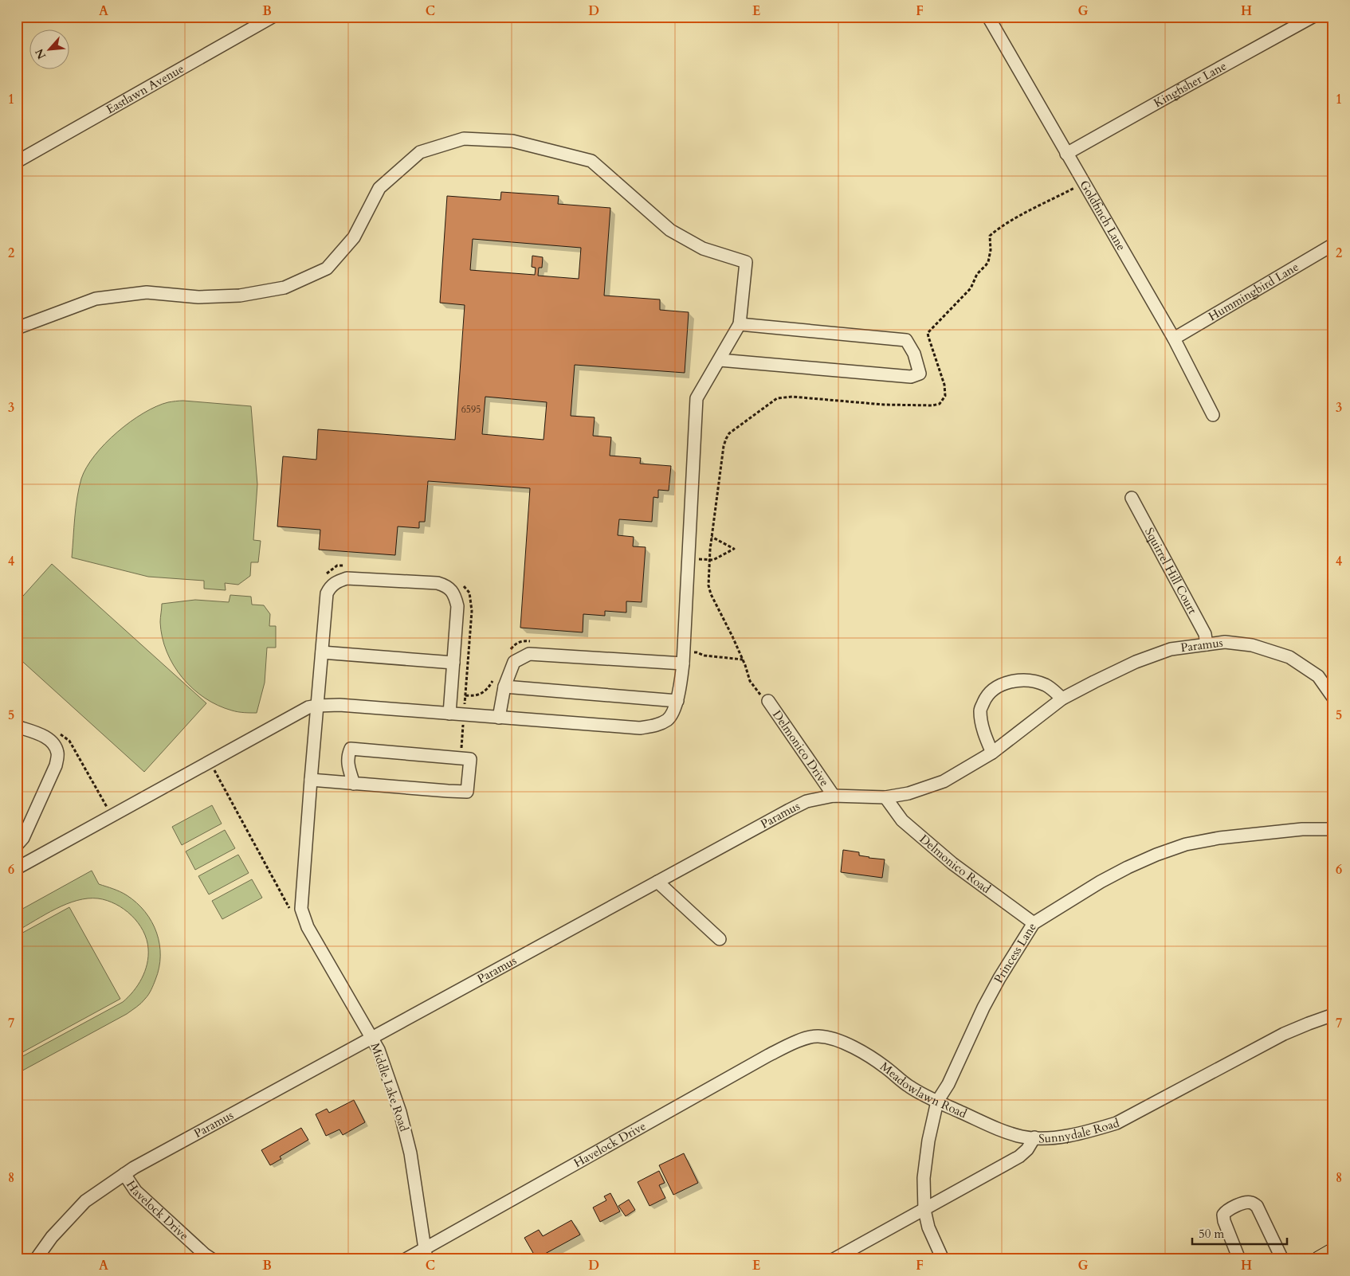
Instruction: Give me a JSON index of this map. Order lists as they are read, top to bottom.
{
  "streets": {
    "street": [
      "Kingfisher Lane",
      "Eastlawn Avenue",
      "Goldfinch Lane",
      "Hummingbird Lane",
      "Squirrel Hill Court",
      "Paramus",
      "Delmonico Drive",
      "Delmonico Road",
      "Princess Lane",
      "Middle Lake Road",
      "Meadowlawn Road",
      "Sunnydale Road",
      "Havelock Drive"
    ]
  },
  "crossings": [
    ["Kingfisher Lane", "Goldfinch Lane"],
    ["Goldfinch Lane", "Hummingbird Lane"],
    ["Squirrel Hill Court", "Paramus"],
    ["Paramus", "Delmonico Drive"],
    ["Paramus", "Delmonico Road"],
    ["Paramus", "Middle Lake Road"],
    ["Paramus", "Havelock Drive"],
    ["Delmonico Road", "Princess Lane"],
    ["Princess Lane", "Meadowlawn Road"],
    ["Princess Lane", "Sunnydale Road"],
    ["Middle Lake Road", "Havelock Drive"],
    ["Meadowlawn Road", "Sunnydale Road"],
    ["Meadowlawn Road", "Havelock Drive"]
  ],
  "house_numbers": ["6595"],
  "scale_bar": "50 m",
  "north": "bottom left",
  "grid": {
    "columns": [
      "A",
      "B",
      "C",
      "D",
      "E",
      "F",
      "G",
      "H"
    ],
    "rows": [
      "1",
      "2",
      "3",
      "4",
      "5",
      "6",
      "7",
      "8"
    ]
  }
}
